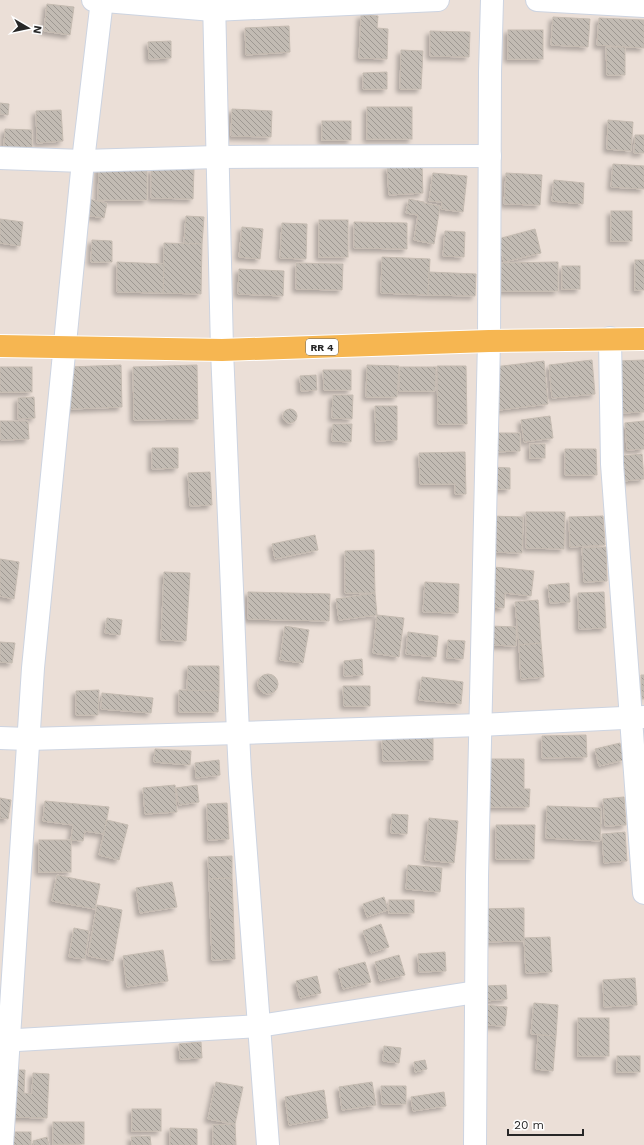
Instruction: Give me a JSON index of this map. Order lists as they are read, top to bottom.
{
  "streets": {
    "main road": ["RR 4"]
  },
  "scale_bar": "20 m",
  "north": "right"
}
